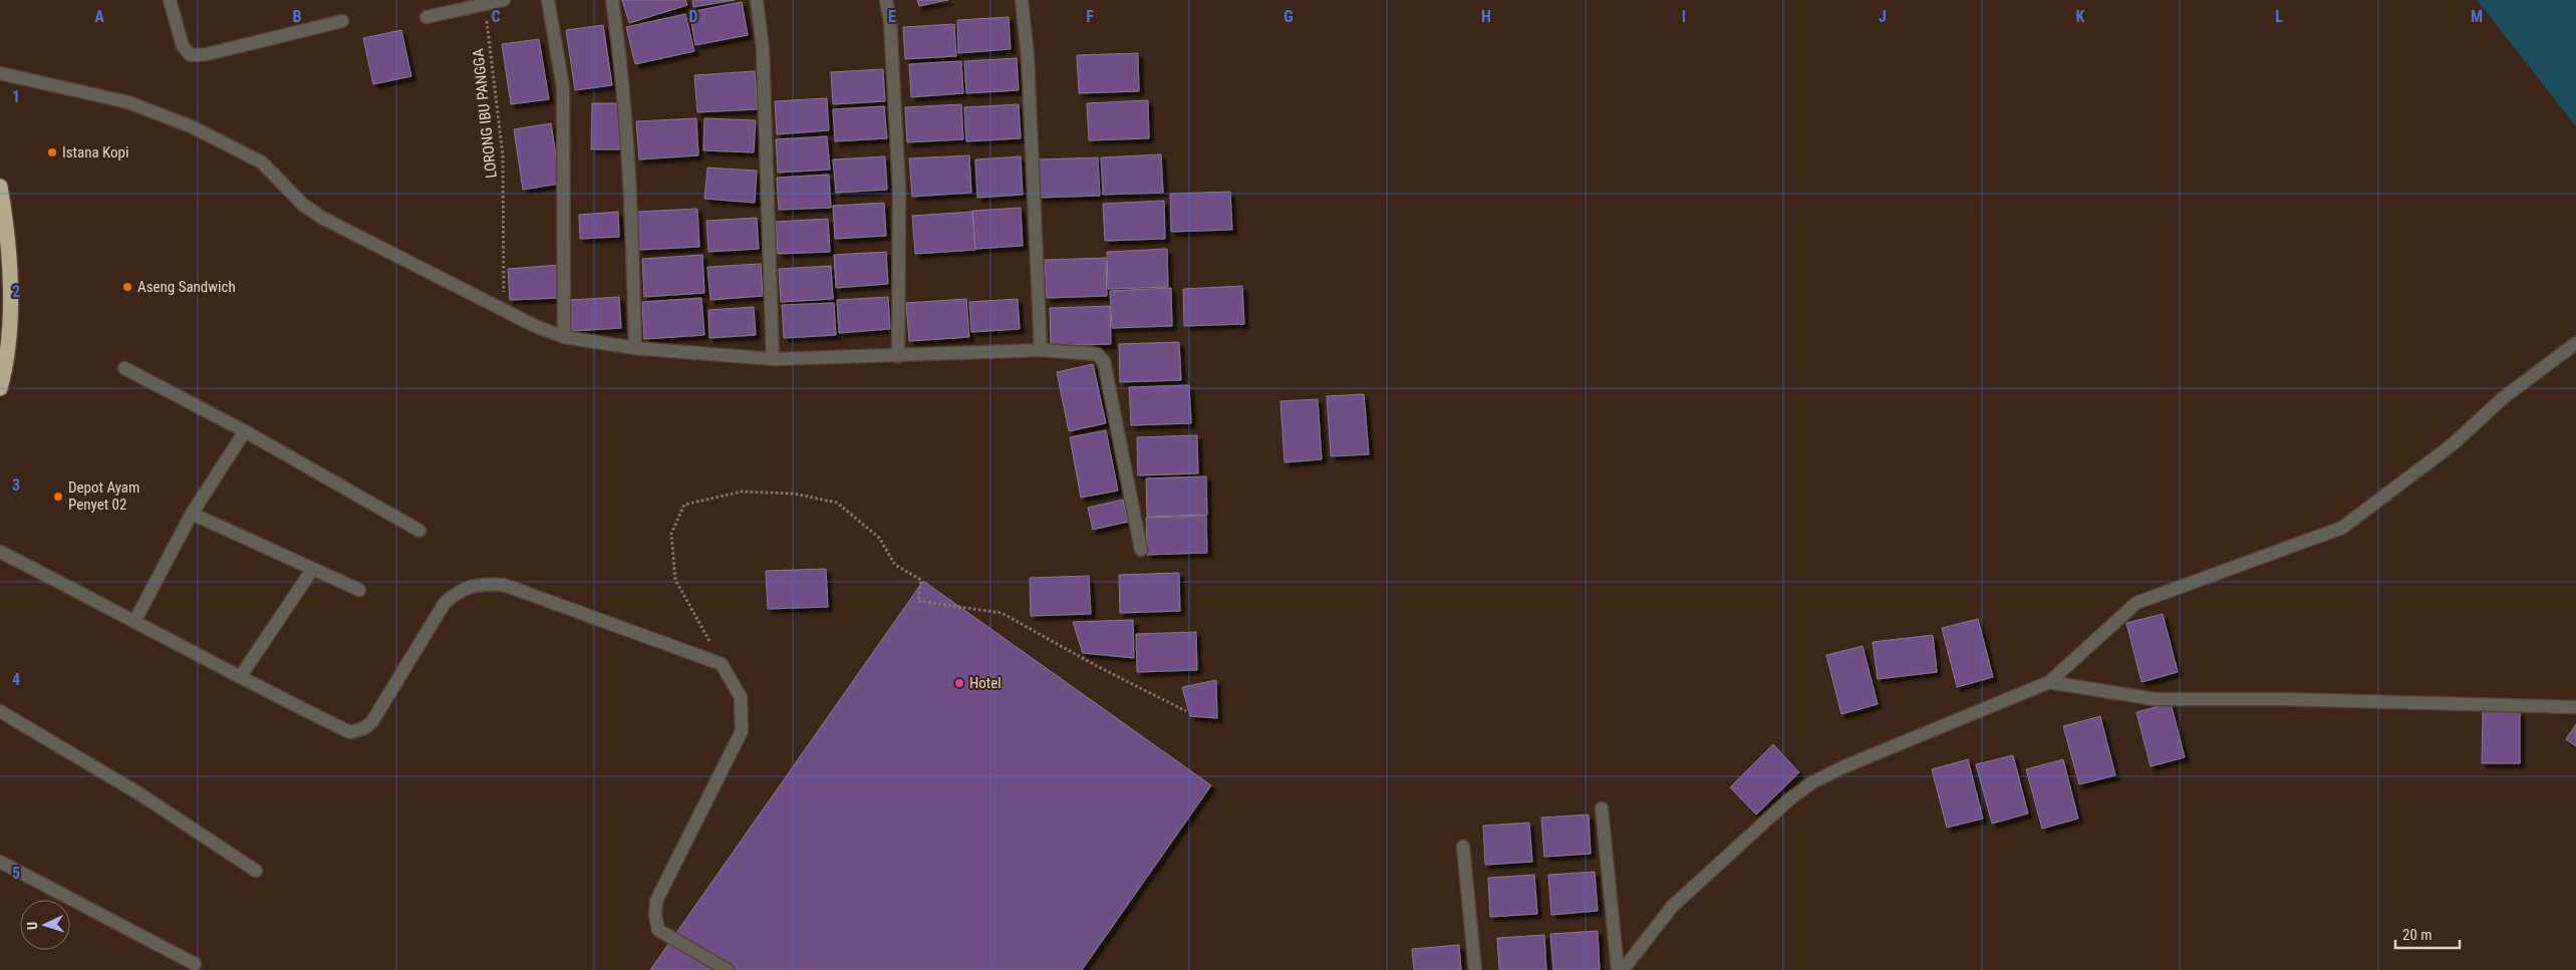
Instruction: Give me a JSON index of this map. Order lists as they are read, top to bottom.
{
  "streets": {
    "path": ["LORONG IBU PANGGA"]
  },
  "places": [
    "Istana Kopi",
    "Aseng Sandwich",
    "Depot Ayam Penyet 02",
    "Hotel"
  ],
  "scale_bar": "20 m",
  "north": "left",
  "grid": {
    "columns": [
      "A",
      "B",
      "C",
      "D",
      "E",
      "F",
      "G",
      "H",
      "I",
      "J",
      "K",
      "L",
      "M"
    ],
    "rows": [
      "1",
      "2",
      "3",
      "4",
      "5"
    ]
  }
}
